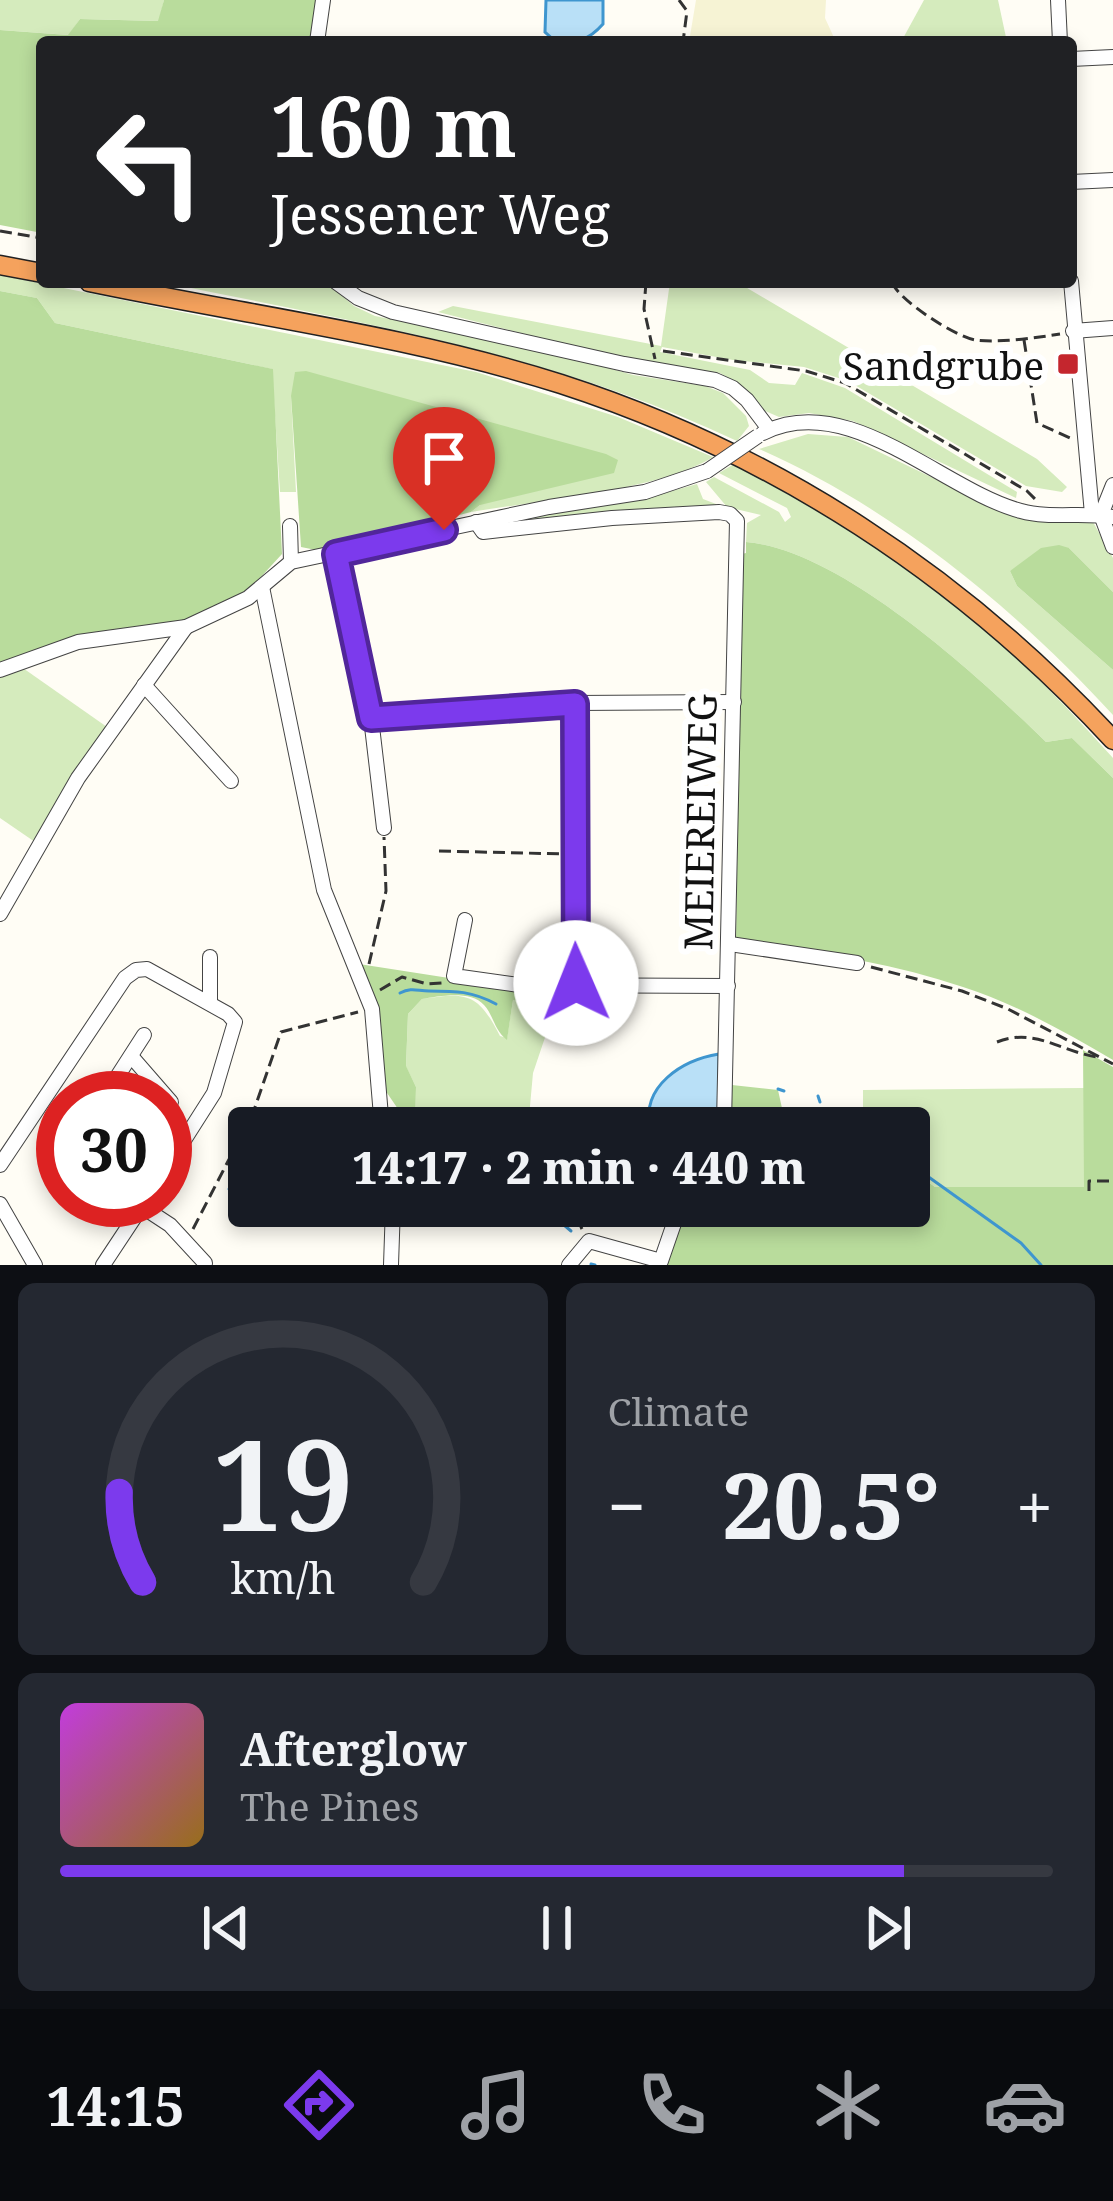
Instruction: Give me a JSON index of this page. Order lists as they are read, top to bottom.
{
  "streets": {
    "street": ["MEIEREIWEG"]
  },
  "places": {
    "transit": ["Sandgrube"]
  },
  "page": {
    "turn": ["160 m", "Jessener Weg"],
    "limit": "30",
    "trip": "14:17 · 2 min · 440 m",
    "tile": "Climate",
    "heat": ["−", "20.5°", "+"],
    "song": ["Afterglow", "The Pines"],
    "tabs": "14:15",
    "gauge": ["19", "km/h"]
  }
}
